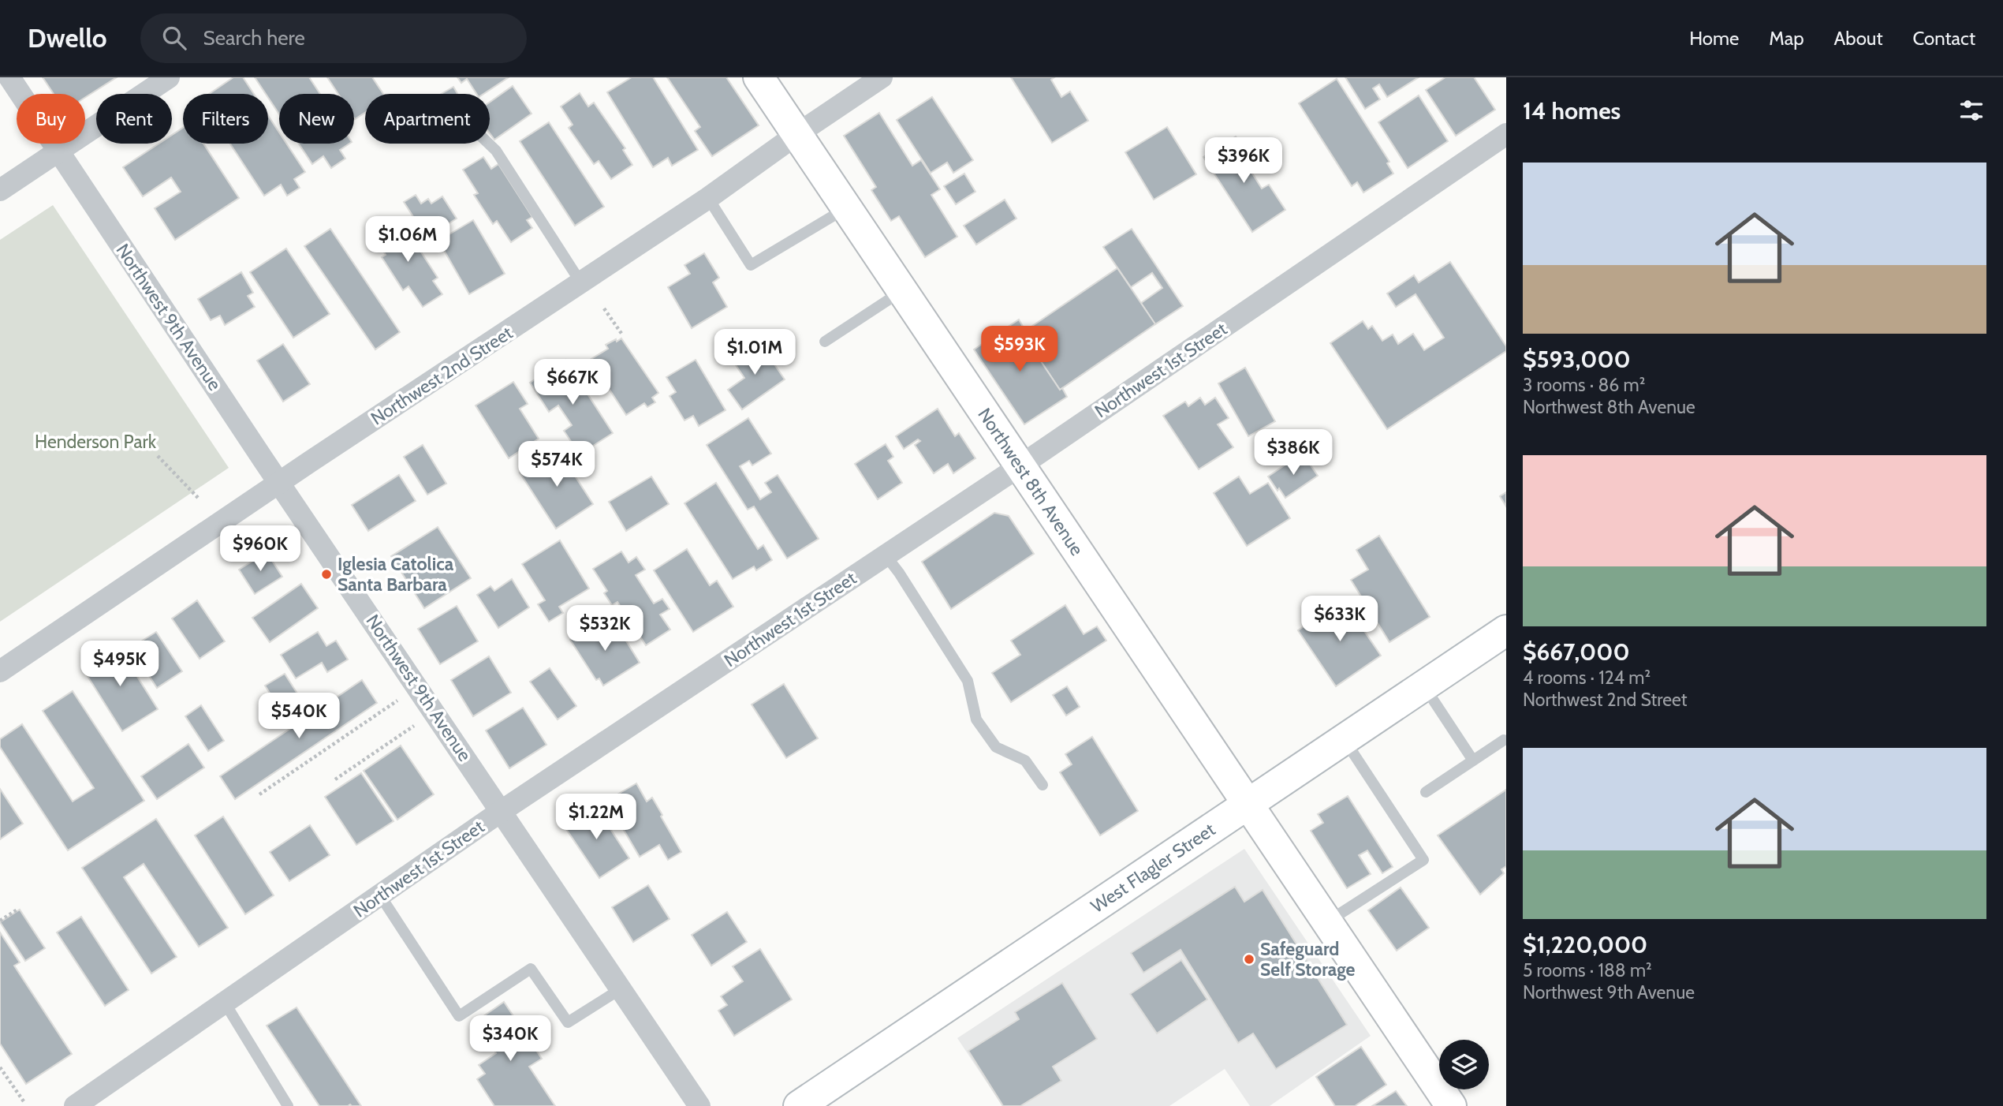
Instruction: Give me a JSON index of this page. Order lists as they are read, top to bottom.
{
  "streets": {
    "main road": ["Northwest 8th Avenue", "West Flagler Street"],
    "street": ["Northwest 9th Avenue", "Northwest 1st Street", "Northwest 2nd Street"]
  },
  "crossings": [
    ["Northwest 9th Avenue", "Northwest 1st Street"],
    ["Northwest 9th Avenue", "Northwest 2nd Street"],
    ["Northwest 1st Street", "Northwest 8th Avenue"],
    ["Northwest 2nd Street", "Northwest 8th Avenue"],
    ["Northwest 8th Avenue", "West Flagler Street"]
  ],
  "parks": ["Henderson Park"],
  "places": ["Iglesia Catolica Santa Barbara", "Safeguard Self Storage"],
  "page": {
    "header": "Dwello",
    "search": "Search here",
    "nav": [
      "Home",
      "Map",
      "About",
      "Contact"
    ],
    "heading": "14 homes",
    "chip": [
      "Buy",
      "Rent",
      "Filters",
      "New",
      "Apartment"
    ],
    "price": [
      "$396K",
      "$1.06M",
      "$593K",
      "$1.01M",
      "$667K",
      "$386K",
      "$574K",
      "$960K",
      "$633K",
      "$532K",
      "$495K",
      "$540K",
      "$1.22M",
      "$340K"
    ],
    "list": [
      {
        "name": "$593,000",
        "note": "3 rooms · 86 m² · Northwest 8th Avenue"
      },
      {
        "name": "$667,000",
        "note": "4 rooms · 124 m² · Northwest 2nd Street"
      },
      {
        "name": "$1,220,000",
        "note": "5 rooms · 188 m² · Northwest 9th Avenue"
      }
    ]
  }
}
